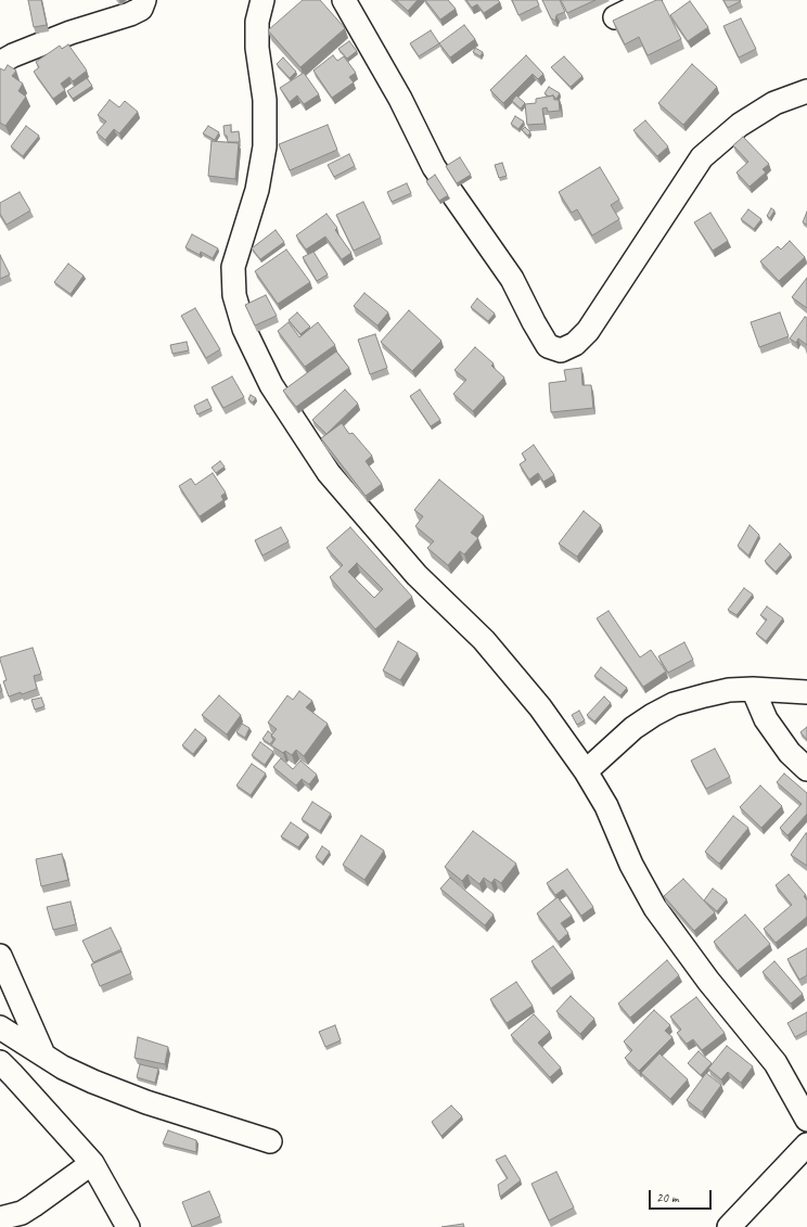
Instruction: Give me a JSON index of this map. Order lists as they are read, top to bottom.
{
  "scale_bar": "20 m"
}
